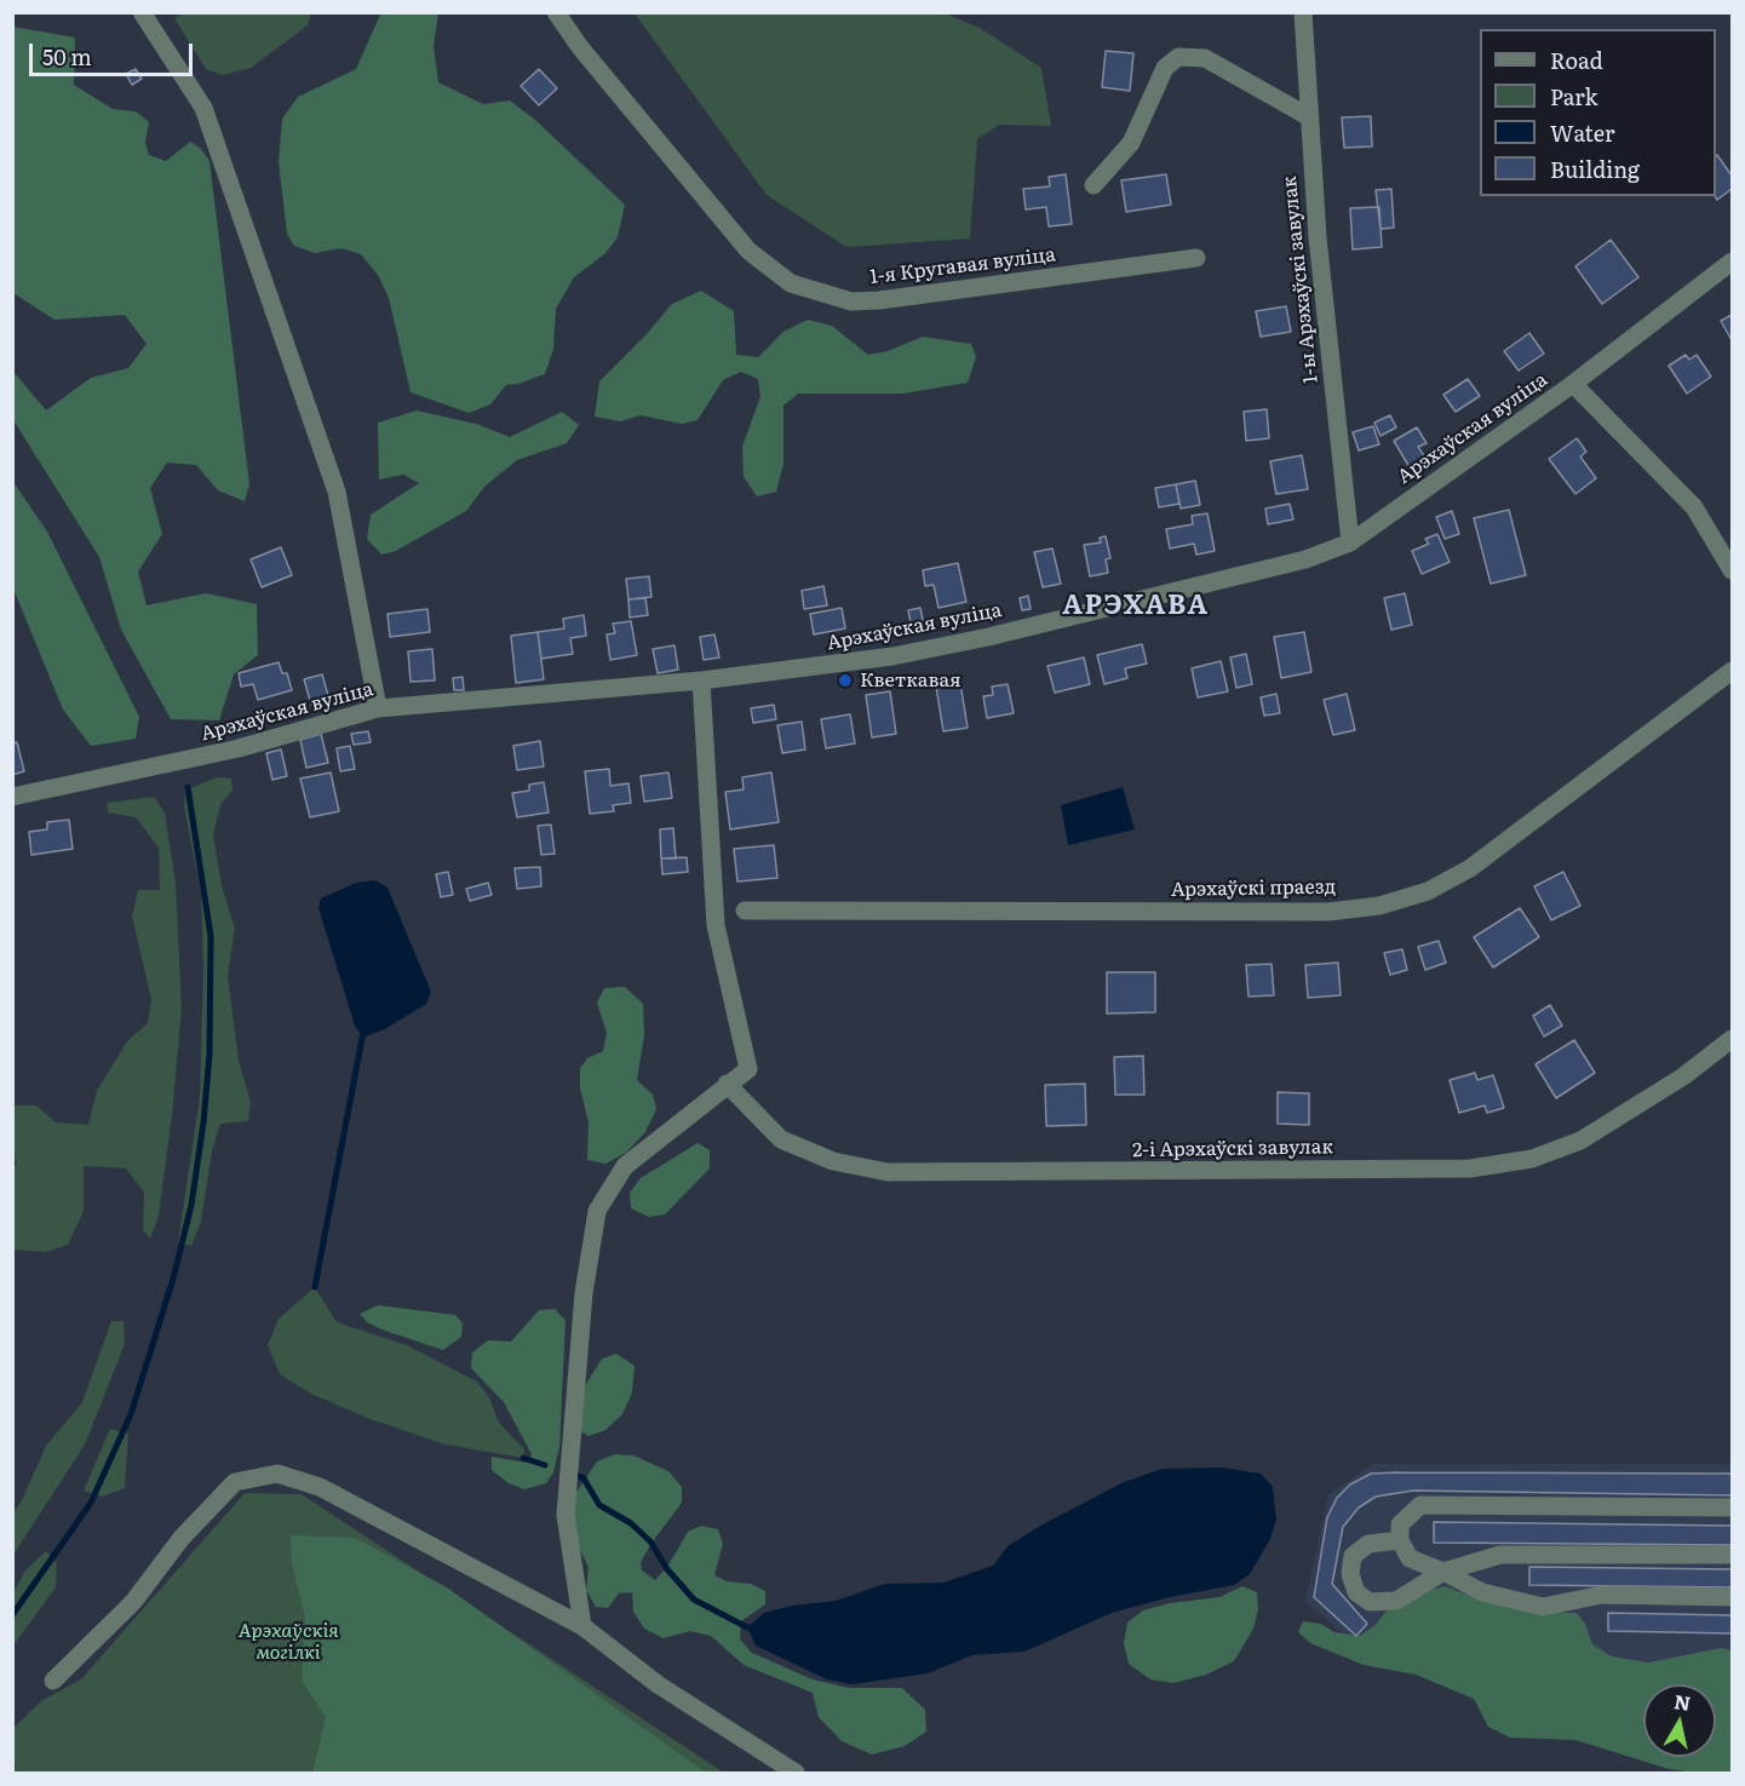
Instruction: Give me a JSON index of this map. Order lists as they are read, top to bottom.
{
  "streets": {
    "street": [
      "1-я Кругавая вуліца",
      "1-ы Арэхаўскі завулак",
      "Арэхаўская вуліца",
      "Арэхаўскі праезд",
      "2-і Арэхаўскі завулак"
    ]
  },
  "crossings": [
    ["1-ы Арэхаўскі завулак", "Арэхаўская вуліца"]
  ],
  "districts": ["АРЭХАВА"],
  "parks": ["Арэхаўскія могілкі"],
  "places": ["Кветкавая"],
  "legend": [
    "Road",
    "Park",
    "Water",
    "Building"
  ],
  "scale_bar": "50 m",
  "north": "top"
}
